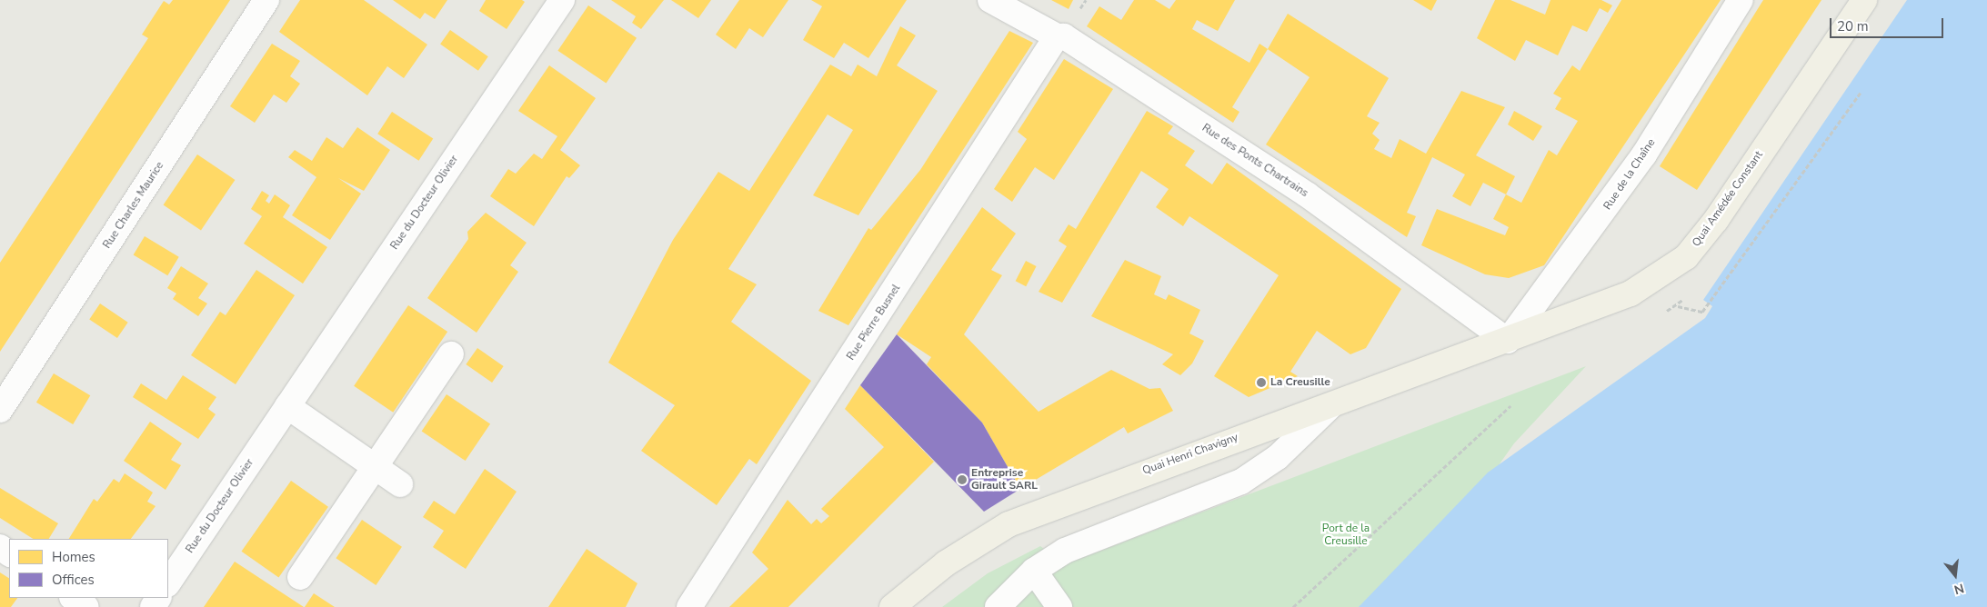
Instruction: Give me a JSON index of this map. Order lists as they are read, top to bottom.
{
  "streets": {
    "main road": ["Quai Amédée Constant", "Quai Henri Chavigny"],
    "street": [
      "Rue des Ponts Chartrains",
      "Rue de la Chaîne",
      "Rue du Docteur Olivier",
      "Rue Charles Maurice",
      "Rue Pierre Busnel"
    ]
  },
  "crossings": [
    ["Rue des Ponts Chartrains", "Rue de la Chaîne"],
    ["Rue des Ponts Chartrains", "Quai Amédée Constant"],
    ["Rue des Ponts Chartrains", "Rue Pierre Busnel"],
    ["Rue des Ponts Chartrains", "Quai Henri Chavigny"],
    ["Rue de la Chaîne", "Quai Amédée Constant"],
    ["Rue de la Chaîne", "Quai Henri Chavigny"],
    ["Quai Amédée Constant", "Quai Henri Chavigny"]
  ],
  "parks": ["Port de la Creusille"],
  "places": ["La Creusille", "Entreprise Girault SARL"],
  "legend": ["Homes", "Offices"],
  "scale_bar": "20 m",
  "north": "bottom"
}
